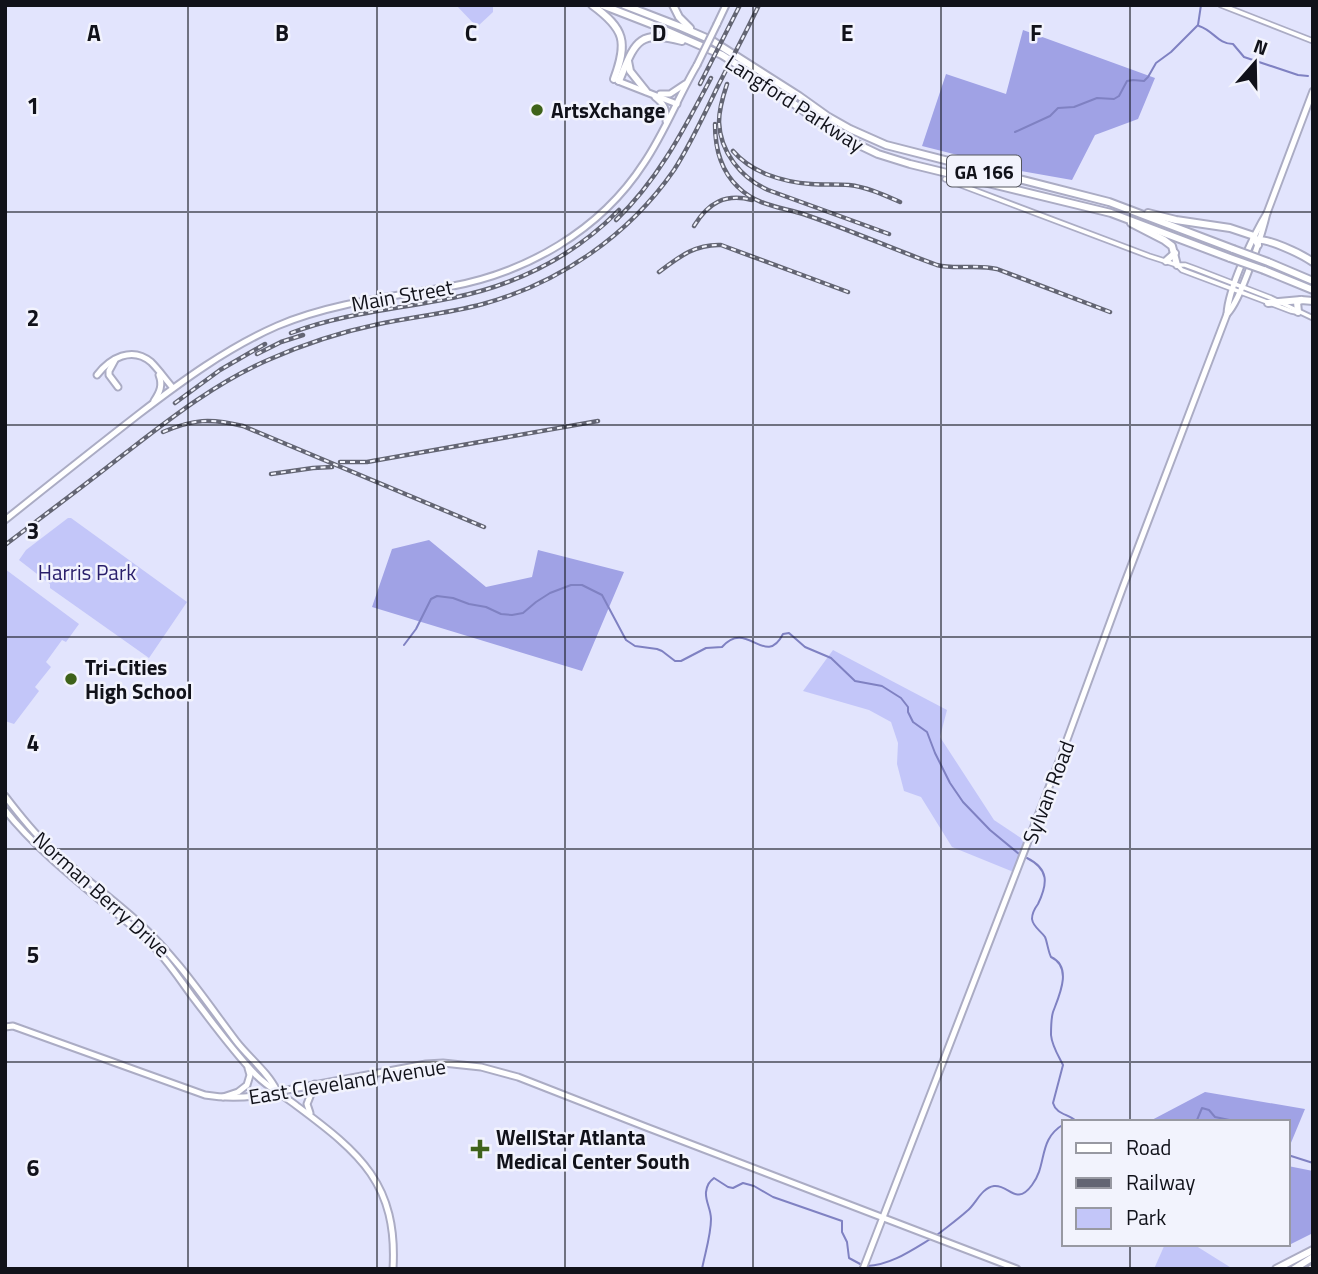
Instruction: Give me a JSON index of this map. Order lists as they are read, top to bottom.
{
  "streets": {
    "highway": ["Langford Parkway", "GA 166"],
    "main road": [
      "Main Street",
      "Sylvan Road",
      "Norman Berry Drive",
      "East Cleveland Avenue"
    ]
  },
  "crossings": [
    ["Sylvan Road", "East Cleveland Avenue"],
    ["Norman Berry Drive", "East Cleveland Avenue"]
  ],
  "parks": ["Harris Park"],
  "places": {
    "other": ["ArtsXchange", "Tri-Cities High School"],
    "health": ["WellStar Atlanta Medical Center South"]
  },
  "legend": ["Road", "Railway", "Park"],
  "north": "top",
  "grid": {
    "columns": [
      "A",
      "B",
      "C",
      "D",
      "E",
      "F"
    ],
    "rows": [
      "1",
      "2",
      "3",
      "4",
      "5",
      "6"
    ]
  }
}
